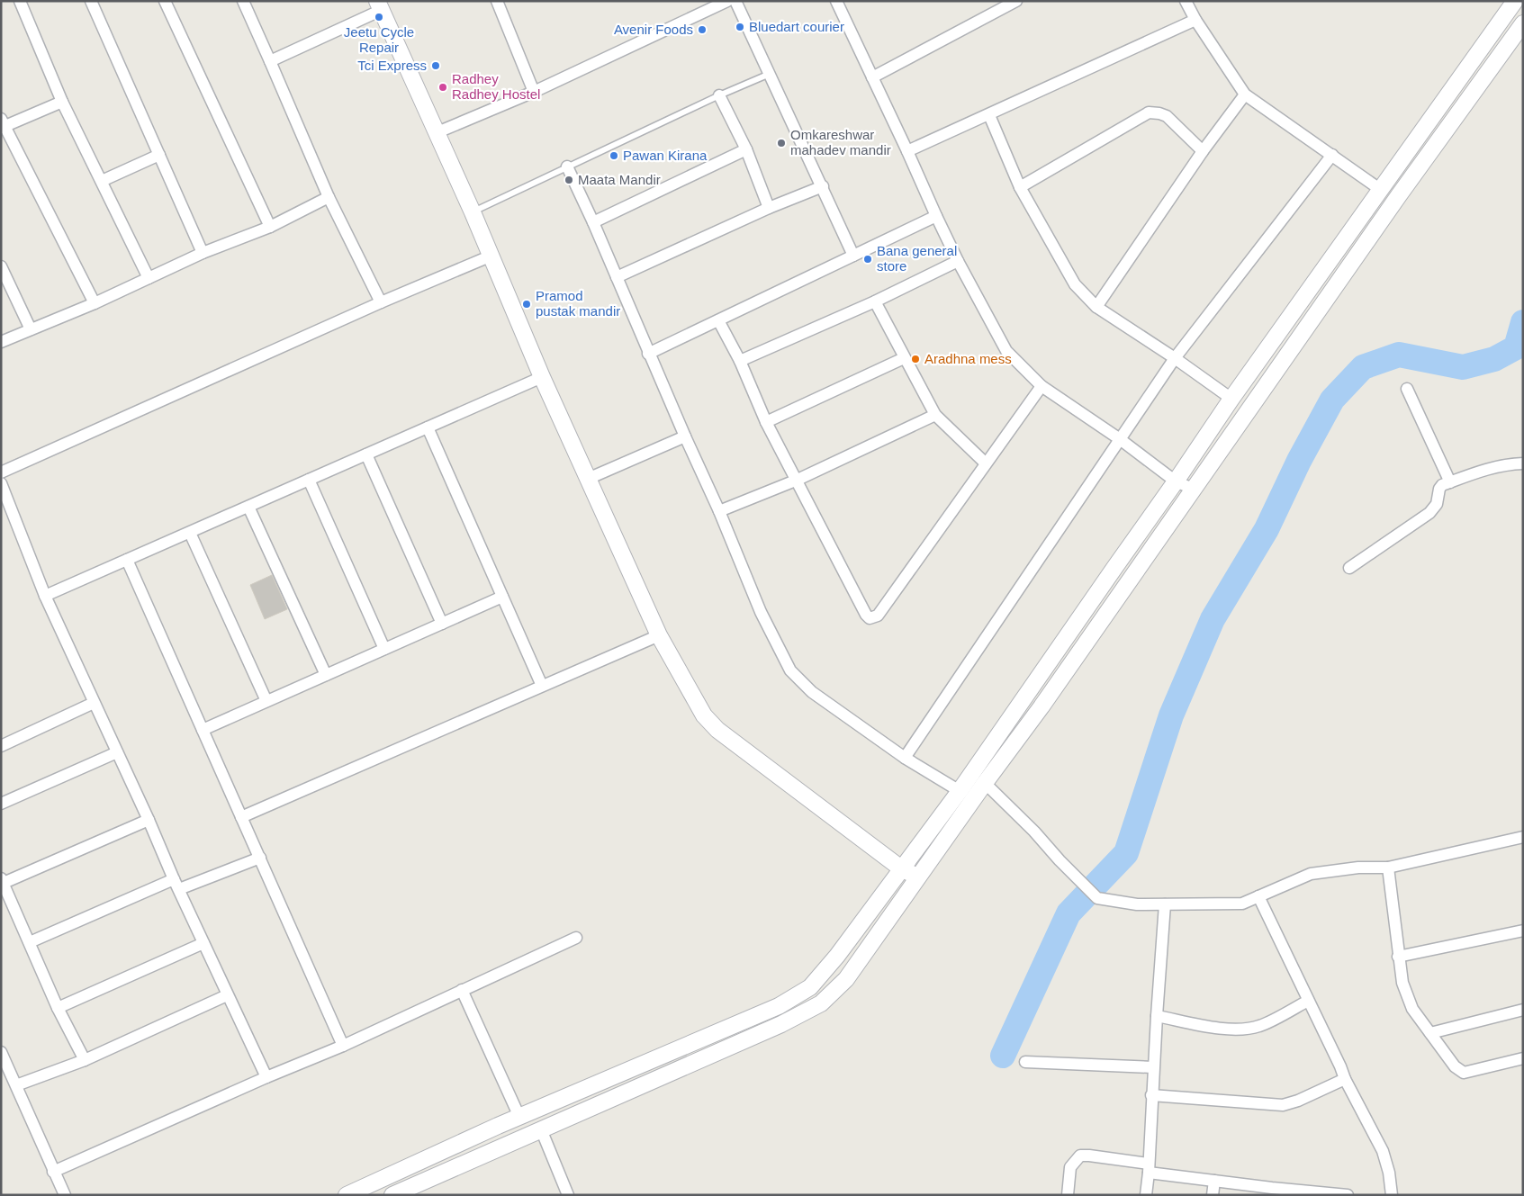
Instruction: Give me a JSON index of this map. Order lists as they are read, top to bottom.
{
  "places": [
    "Jeetu Cycle Repair",
    "Bluedart courier",
    "Avenir Foods",
    "Tci Express",
    "Radhey Radhey Hostel",
    "Omkareshwar mahadev mandir",
    "Pawan Kirana",
    "Maata Mandir",
    "Bana general store",
    "Pramod pustak mandir",
    "Aradhna mess"
  ]
}
